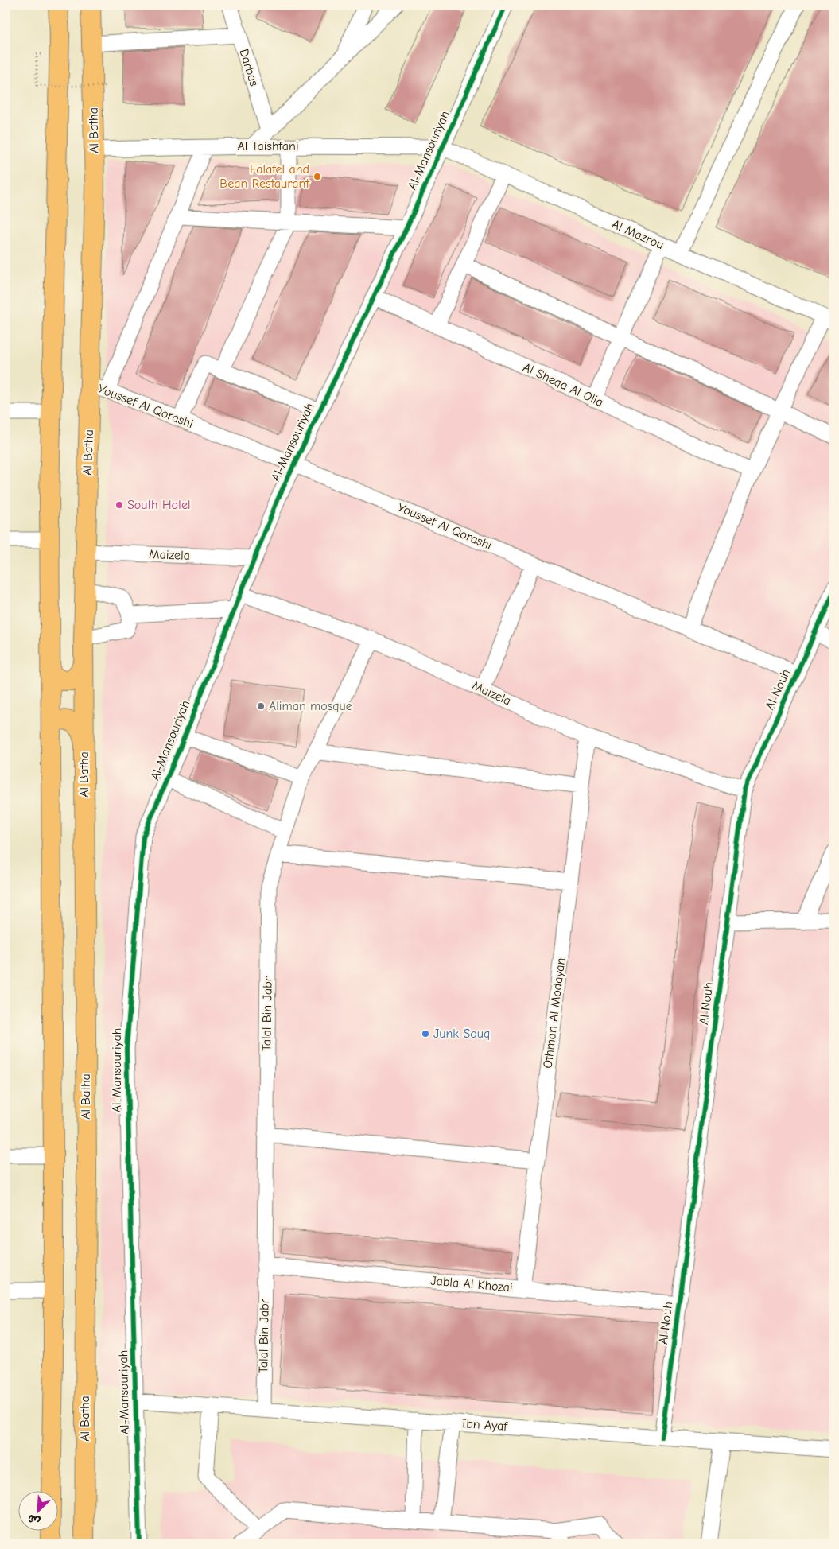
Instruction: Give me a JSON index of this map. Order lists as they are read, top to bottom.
{
  "streets": {
    "main road": ["Al Batha"],
    "street": [
      "Darbas",
      "Al Taishfani",
      "Al-Mansouriyah",
      "Al Mazrou",
      "Al Sheqa Al Olia",
      "Youssef Al Qorashi",
      "Maizela",
      "Al Nouh",
      "Othman Al Modayan",
      "Talal Bin Jabr",
      "Jabla Al Khozai",
      "Ibn Ayaf"
    ]
  },
  "crossings": [
    ["Al Batha", "Al Taishfani"],
    ["Al Batha", "Youssef Al Qorashi"],
    ["Al Batha", "Maizela"],
    ["Al Taishfani", "Al-Mansouriyah"],
    ["Al Taishfani", "Al Mazrou"],
    ["Al-Mansouriyah", "Al Mazrou"],
    ["Al-Mansouriyah", "Al Sheqa Al Olia"],
    ["Al-Mansouriyah", "Youssef Al Qorashi"],
    ["Al-Mansouriyah", "Maizela"],
    ["Al-Mansouriyah", "Ibn Ayaf"],
    ["Youssef Al Qorashi", "Al Nouh"],
    ["Maizela", "Al Nouh"],
    ["Maizela", "Othman Al Modayan"],
    ["Maizela", "Talal Bin Jabr"],
    ["Al Nouh", "Jabla Al Khozai"],
    ["Al Nouh", "Ibn Ayaf"],
    ["Othman Al Modayan", "Jabla Al Khozai"],
    ["Talal Bin Jabr", "Jabla Al Khozai"],
    ["Talal Bin Jabr", "Ibn Ayaf"]
  ],
  "places": [
    "Falafel and Bean Restaurant",
    "South Hotel",
    "Aliman mosque",
    "Junk Souq"
  ],
  "north": "bottom left"
}
